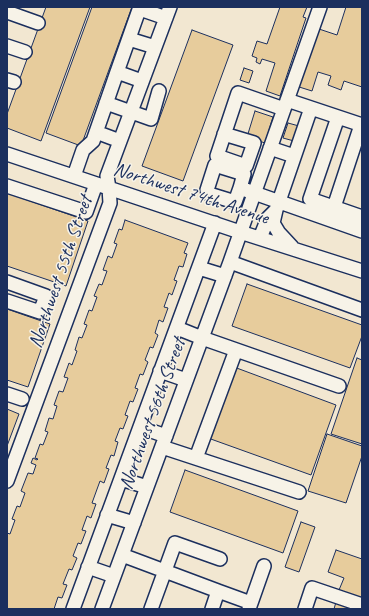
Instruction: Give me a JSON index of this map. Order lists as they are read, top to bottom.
{
  "streets": {
    "street": ["Northwest 74th Avenue", "Northwest 55th Street", "Northwest 56th Street"]
  },
  "crossings": [
    ["Northwest 74th Avenue", "Northwest 55th Street"],
    ["Northwest 74th Avenue", "Northwest 56th Street"]
  ]
}
